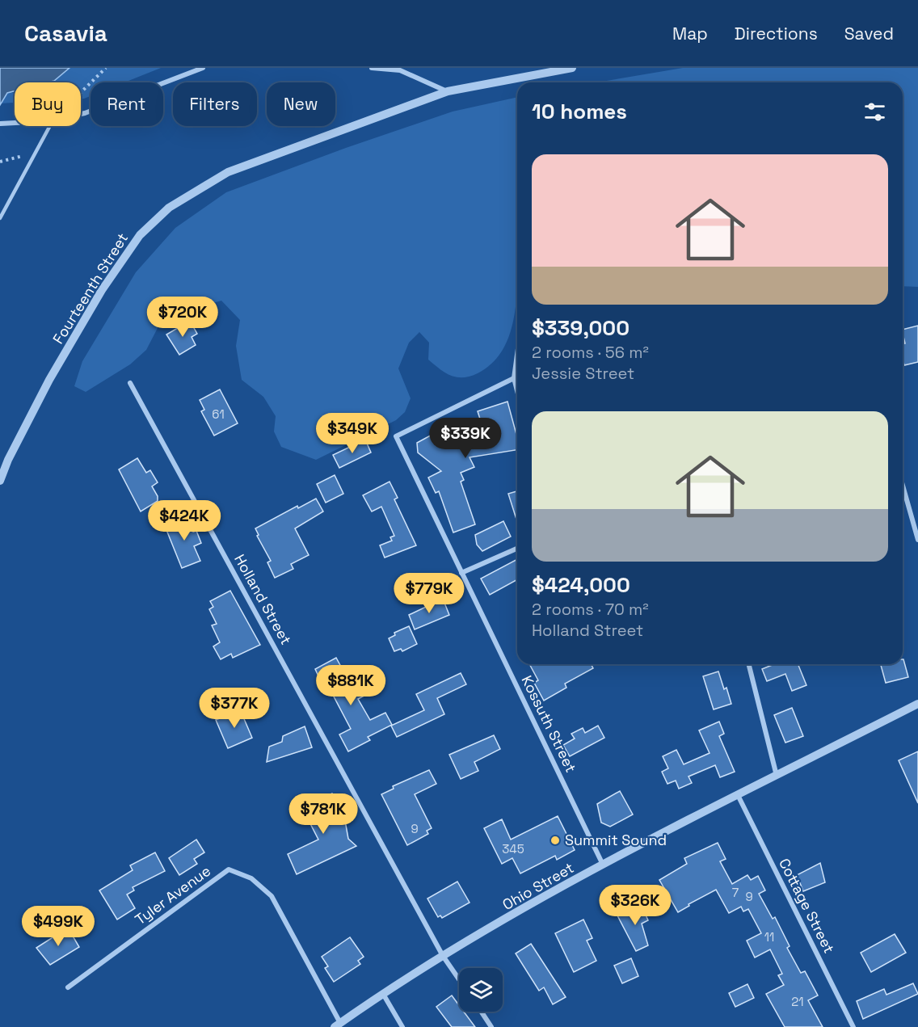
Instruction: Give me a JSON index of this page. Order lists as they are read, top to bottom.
{
  "streets": {
    "street": [
      "Fourteenth Street",
      "Holland Street",
      "Kossuth Street",
      "Ohio Street",
      "Tyler Avenue",
      "Cottage Street"
    ]
  },
  "crossings": [
    ["Holland Street", "Ohio Street"],
    ["Kossuth Street", "Ohio Street"],
    ["Ohio Street", "Tyler Avenue"],
    ["Ohio Street", "Cottage Street"]
  ],
  "places": ["Summit Sound"],
  "house_numbers": [
    "61",
    "9",
    "345",
    "7",
    "9",
    "11",
    "21"
  ],
  "page": {
    "header": "Casavia",
    "nav": ["Map", "Directions", "Saved"],
    "chip": [
      "Buy",
      "Rent",
      "Filters",
      "New"
    ],
    "heading": "10 homes",
    "list": [
      {
        "name": "$339,000",
        "note": "2 rooms · 56 m² · Jessie Street"
      },
      {
        "name": "$424,000",
        "note": "2 rooms · 70 m² · Holland Street"
      }
    ],
    "price": [
      "$720K",
      "$349K",
      "$339K",
      "$424K",
      "$779K",
      "$881K",
      "$377K",
      "$781K",
      "$326K",
      "$499K"
    ]
  }
}
